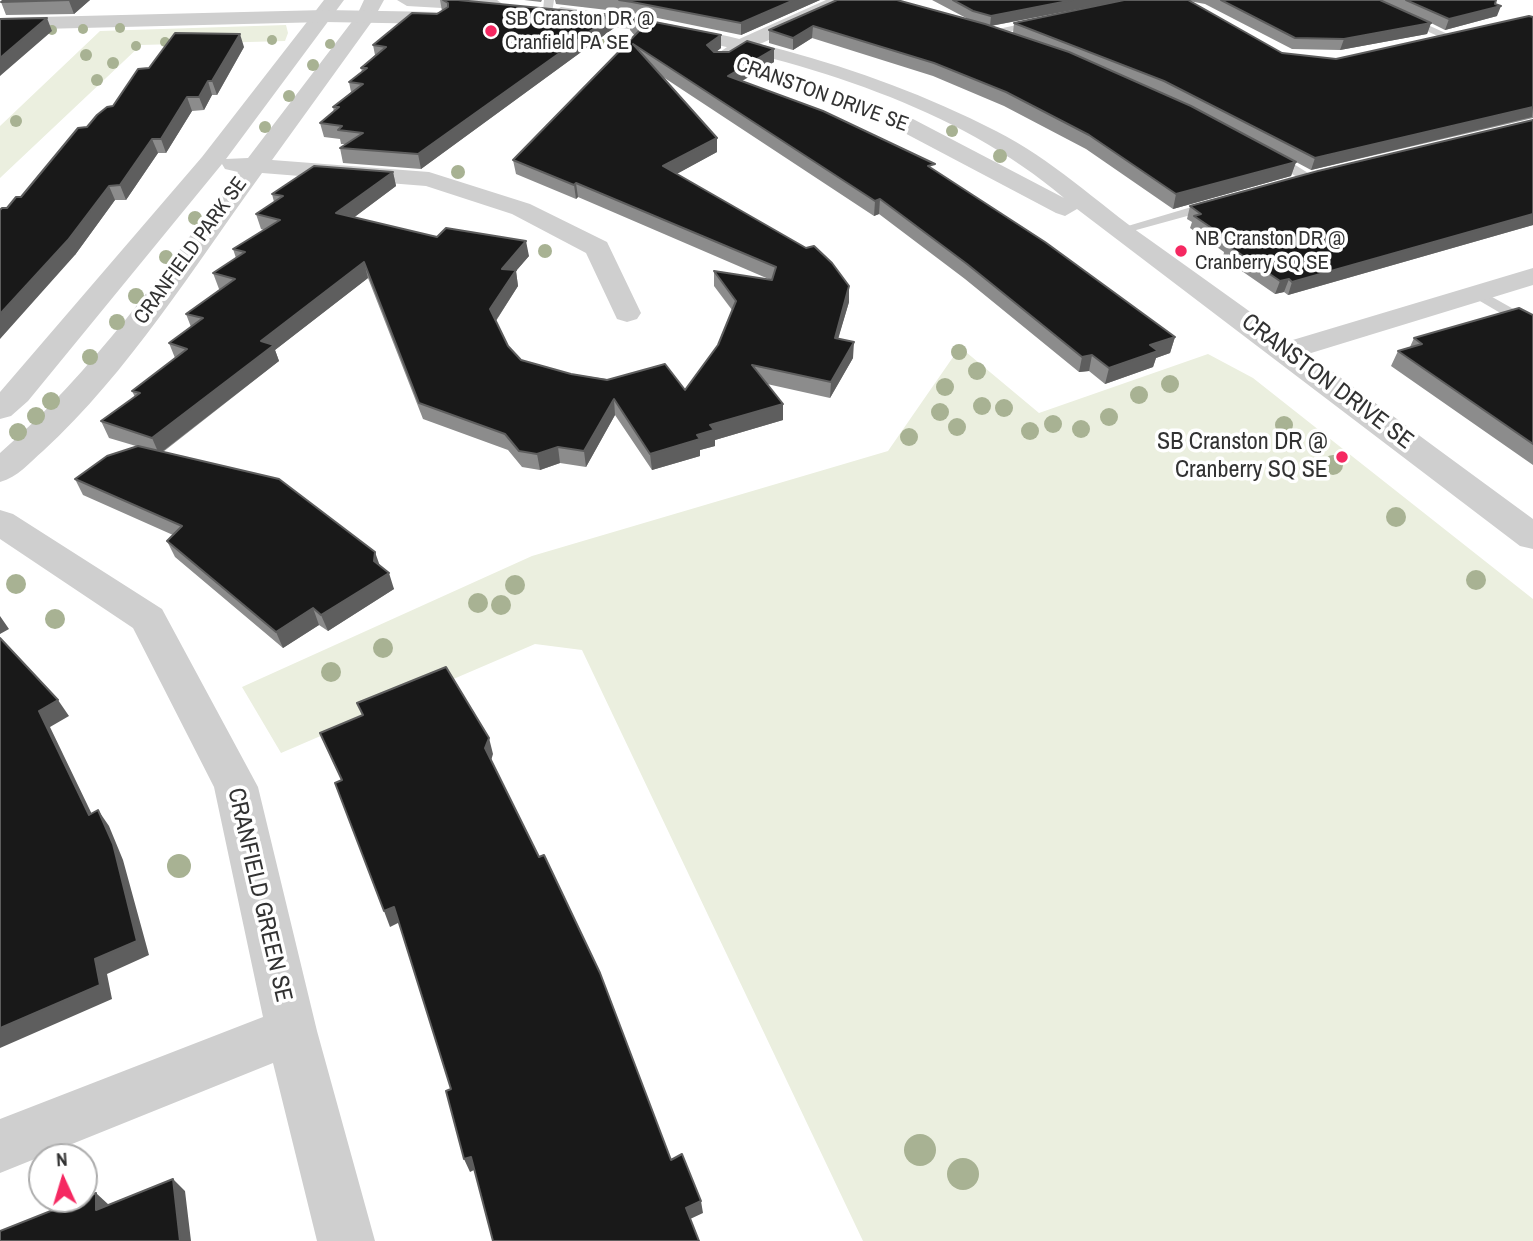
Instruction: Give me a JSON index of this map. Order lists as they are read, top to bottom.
{
  "streets": {
    "street": ["CRANSTON DRIVE SE", "CRANFIELD PARK SE", "CRANFIELD GREEN SE"]
  },
  "crossings": [
    ["CRANSTON DRIVE SE", "CRANFIELD PARK SE"]
  ],
  "places": ["SB Cranston DR @ Cranfield PA SE", "NB Cranston DR @ Cranberry SQ SE", "SB Cranston DR @ Cranberry SQ SE"],
  "north": "top"
}
